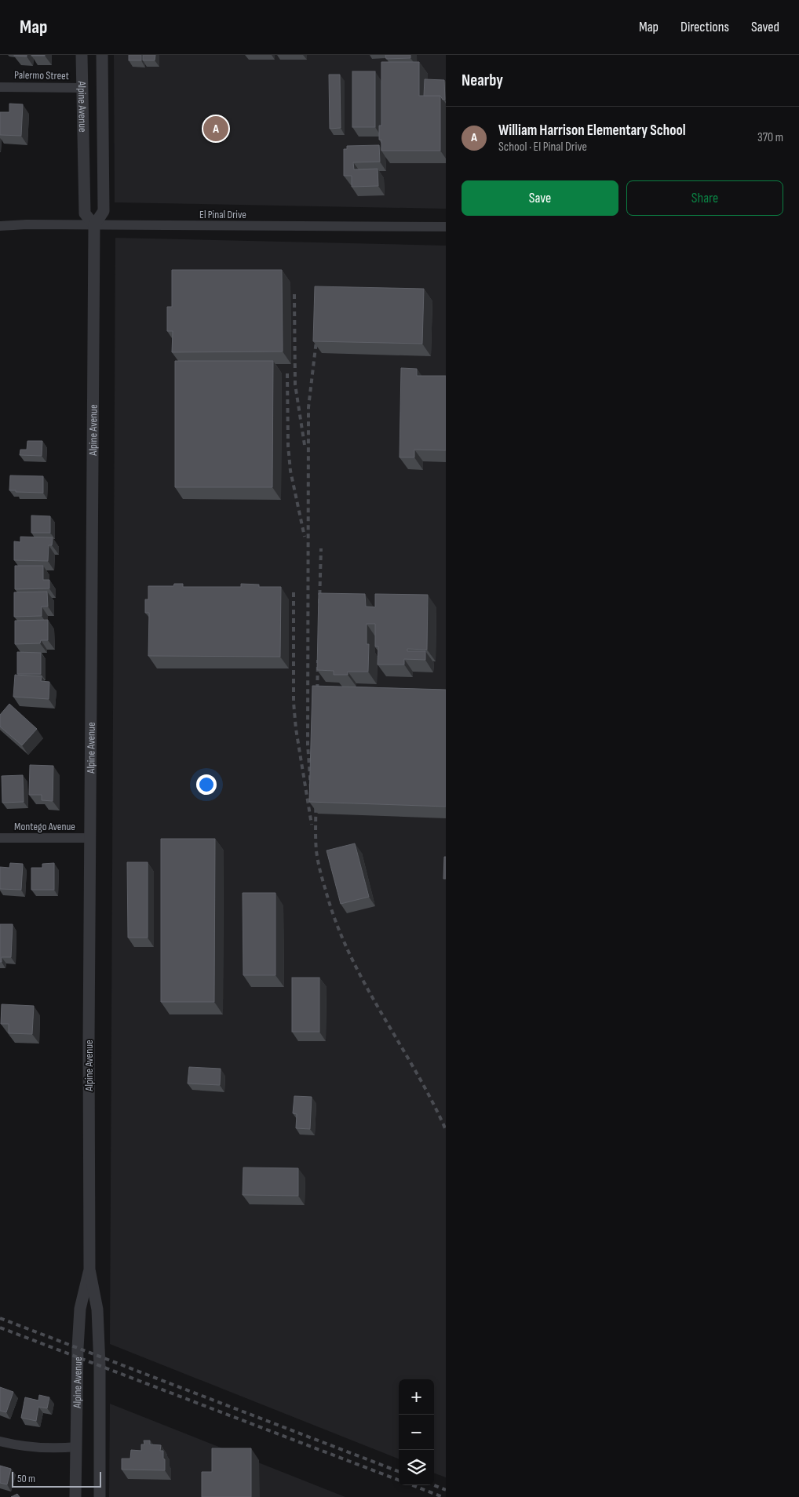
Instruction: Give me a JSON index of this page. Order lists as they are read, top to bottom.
{
  "streets": {
    "street": [
      "Palermo Street",
      "Alpine Avenue",
      "El Pinal Drive",
      "Montego Avenue"
    ]
  },
  "crossings": [
    ["Palermo Street", "Alpine Avenue"],
    ["Alpine Avenue", "El Pinal Drive"],
    ["Alpine Avenue", "Montego Avenue"]
  ],
  "scale_bar": "50 m",
  "page": {
    "header": "Map",
    "nav": ["Map", "Directions", "Saved"],
    "heading": "Nearby",
    "list": [
      {
        "mark": "A",
        "name": "William Harrison Elementary School",
        "note": "School · El Pinal Drive",
        "value": "370 m"
      }
    ],
    "pins": "A",
    "buttons": ["Save", "Share"],
    "map_buttons": ["+", "−"],
    "scale": "50 m"
  }
}
